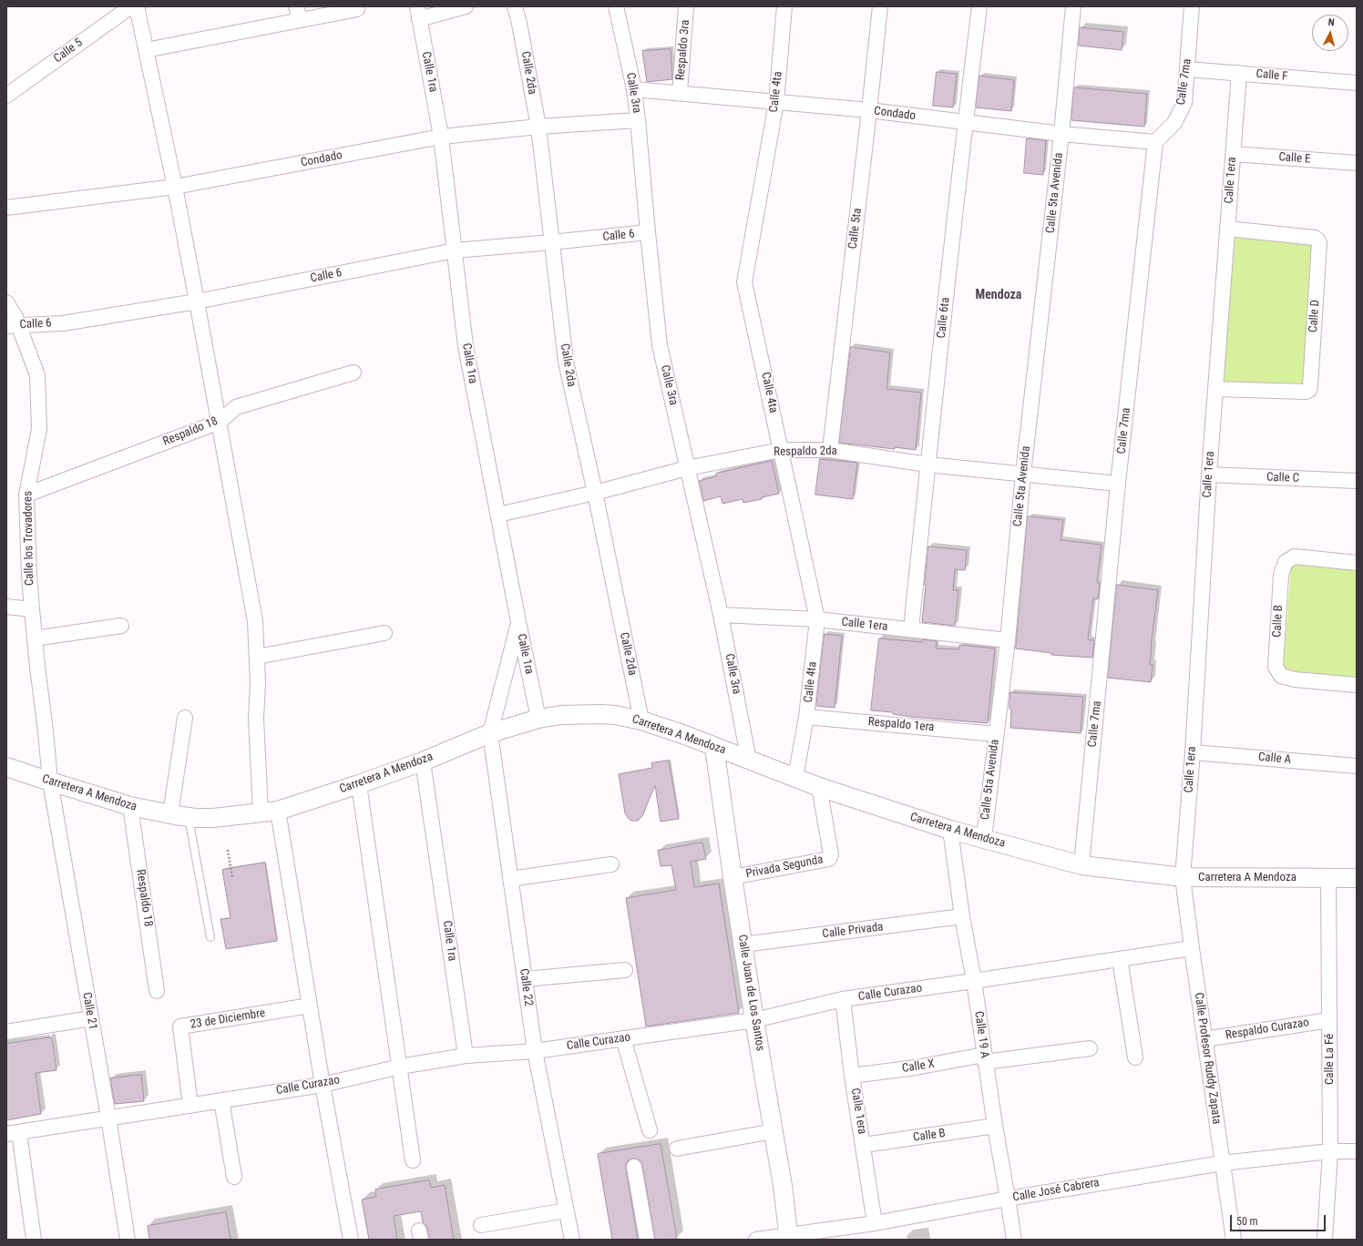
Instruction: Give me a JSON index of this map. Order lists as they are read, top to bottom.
{
  "streets": {
    "street": [
      "Respaldo 3ra",
      "Calle 5",
      "Calle 1ra",
      "Calle 2da",
      "Calle F",
      "Calle 7ma",
      "Calle 4ta",
      "Calle 3ra",
      "Condado",
      "Calle E",
      "Calle 1era",
      "Calle 5ta Avenida",
      "Calle 5ta",
      "Calle 6",
      "Calle D",
      "Calle 6ta",
      "Respaldo 18",
      "Respaldo 2da",
      "Calle C",
      "Calle los Trovadores",
      "Calle B",
      "Respaldo 1era",
      "Carretera A Mendoza",
      "Calle A",
      "Privada Segunda",
      "Calle Privada",
      "Calle 22",
      "Calle Juan de Los Santos",
      "Calle Curazao",
      "Calle 21",
      "23 de Diciembre",
      "Respaldo Curazao",
      "Calle 19 A",
      "Calle Profesor Ruddy Zapata",
      "Calle La Fé",
      "Calle X",
      "Calle José Cabrera"
    ]
  },
  "crossings": [
    ["Respaldo 3ra", "Condado"],
    ["Calle 1ra", "Condado"],
    ["Calle 1ra", "Calle 6"],
    ["Calle 1ra", "Respaldo 2da"],
    ["Calle 1ra", "Carretera A Mendoza"],
    ["Calle 1ra", "Calle Curazao"],
    ["Calle 2da", "Condado"],
    ["Calle 2da", "Calle 6"],
    ["Calle 2da", "Respaldo 2da"],
    ["Calle 2da", "Carretera A Mendoza"],
    ["Calle F", "Calle 7ma"],
    ["Calle F", "Calle 1era"],
    ["Calle 7ma", "Condado"],
    ["Calle 7ma", "Respaldo 2da"],
    ["Calle 7ma", "Carretera A Mendoza"],
    ["Calle 4ta", "Condado"],
    ["Calle 4ta", "Calle 1era"],
    ["Calle 4ta", "Respaldo 2da"],
    ["Calle 4ta", "Respaldo 1era"],
    ["Calle 4ta", "Carretera A Mendoza"],
    ["Calle 3ra", "Condado"],
    ["Calle 3ra", "Calle 1era"],
    ["Calle 3ra", "Calle 6"],
    ["Calle 3ra", "Respaldo 2da"],
    ["Calle 3ra", "Carretera A Mendoza"],
    ["Condado", "Calle 5ta Avenida"],
    ["Condado", "Calle 5ta"],
    ["Condado", "Calle 6ta"],
    ["Calle E", "Calle 1era"],
    ["Calle 1era", "Calle 5ta Avenida"],
    ["Calle 1era", "Calle D"],
    ["Calle 1era", "Calle 6ta"],
    ["Calle 1era", "Calle C"],
    ["Calle 1era", "Calle B"],
    ["Calle 1era", "Carretera A Mendoza"],
    ["Calle 1era", "Calle A"],
    ["Calle 1era", "Calle Curazao"],
    ["Calle 1era", "Calle Profesor Ruddy Zapata"],
    ["Calle 1era", "Calle X"],
    ["Calle 1era", "Calle José Cabrera"],
    ["Calle 5ta Avenida", "Respaldo 2da"],
    ["Calle 5ta Avenida", "Respaldo 1era"],
    ["Calle 5ta Avenida", "Carretera A Mendoza"],
    ["Calle 5ta", "Respaldo 2da"],
    ["Calle 6", "Calle los Trovadores"],
    ["Calle 6ta", "Respaldo 2da"],
    ["Respaldo 18", "Calle los Trovadores"],
    ["Respaldo 18", "Carretera A Mendoza"],
    ["Calle los Trovadores", "Carretera A Mendoza"],
    ["Calle los Trovadores", "Calle 21"],
    ["Calle B", "Calle 19 A"],
    ["Carretera A Mendoza", "Privada Segunda"],
    ["Carretera A Mendoza", "Calle 22"],
    ["Carretera A Mendoza", "Calle Juan de Los Santos"],
    ["Carretera A Mendoza", "Calle 21"],
    ["Carretera A Mendoza", "Calle 19 A"],
    ["Carretera A Mendoza", "Calle Profesor Ruddy Zapata"],
    ["Carretera A Mendoza", "Calle La Fé"],
    ["Privada Segunda", "Calle Juan de Los Santos"],
    ["Calle Privada", "Calle Juan de Los Santos"],
    ["Calle Privada", "Calle 19 A"],
    ["Calle 22", "Calle Curazao"],
    ["Calle Juan de Los Santos", "Calle Curazao"],
    ["Calle Juan de Los Santos", "Calle José Cabrera"],
    ["Calle Curazao", "Calle 21"],
    ["Calle Curazao", "23 de Diciembre"],
    ["Calle Curazao", "Calle 19 A"],
    ["Calle Curazao", "Calle Profesor Ruddy Zapata"],
    ["Respaldo Curazao", "Calle Profesor Ruddy Zapata"],
    ["Respaldo Curazao", "Calle La Fé"],
    ["Calle 19 A", "Calle X"],
    ["Calle 19 A", "Calle José Cabrera"],
    ["Calle Profesor Ruddy Zapata", "Calle José Cabrera"],
    ["Calle La Fé", "Calle José Cabrera"]
  ],
  "districts": ["Mendoza"],
  "scale_bar": "50 m",
  "north": "top"
}
